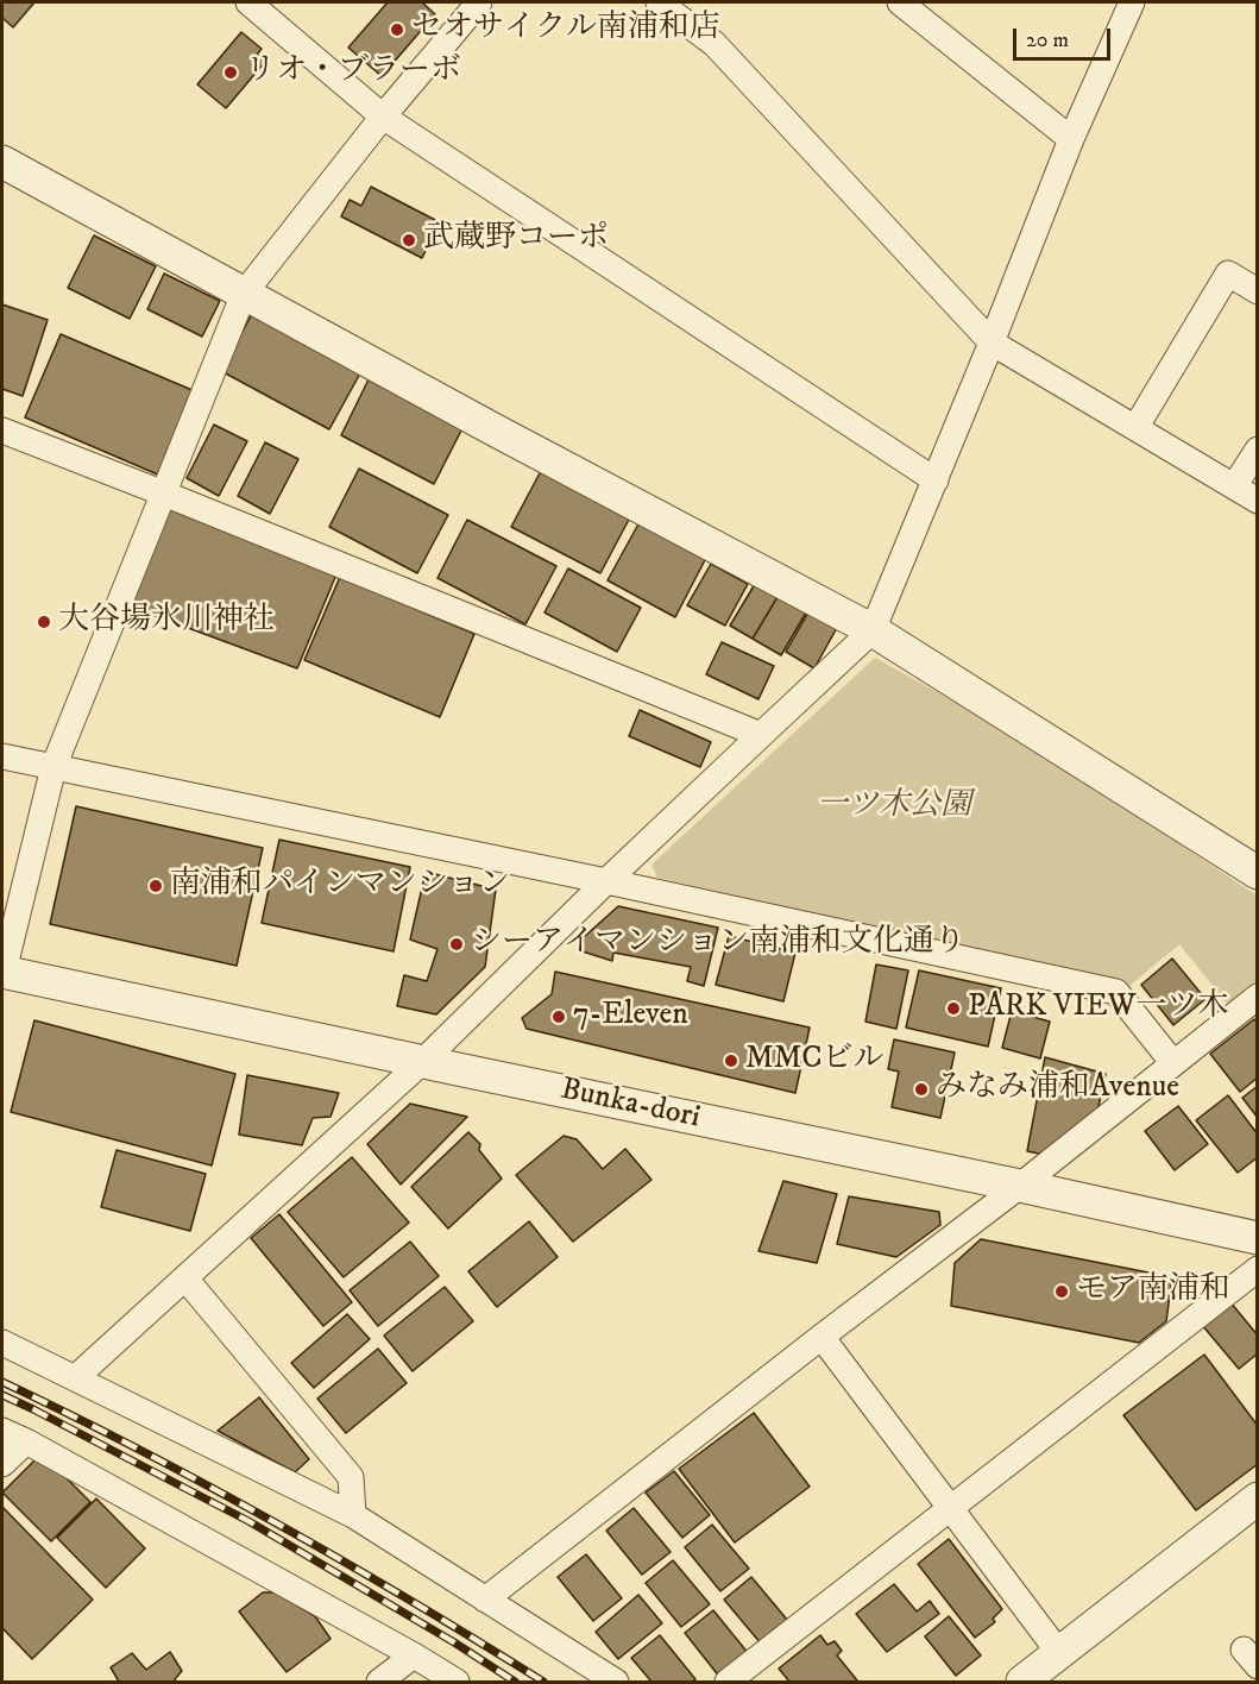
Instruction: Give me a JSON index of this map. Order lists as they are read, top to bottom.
{
  "streets": {
    "street": ["Bunka-dori"]
  },
  "parks": ["一ツ木公園"],
  "places": [
    "セオサイクル南浦和店",
    "リオ・ブラーボ",
    "武蔵野コーポ",
    "大谷場氷川神社",
    "南浦和パインマンション",
    "シーアイマンション南浦和文化通り",
    "PARK VIEW一ツ木",
    "7-Eleven",
    "MMCビル",
    "みなみ浦和Avenue",
    "モア南浦和"
  ],
  "scale_bar": "20 m"
}
